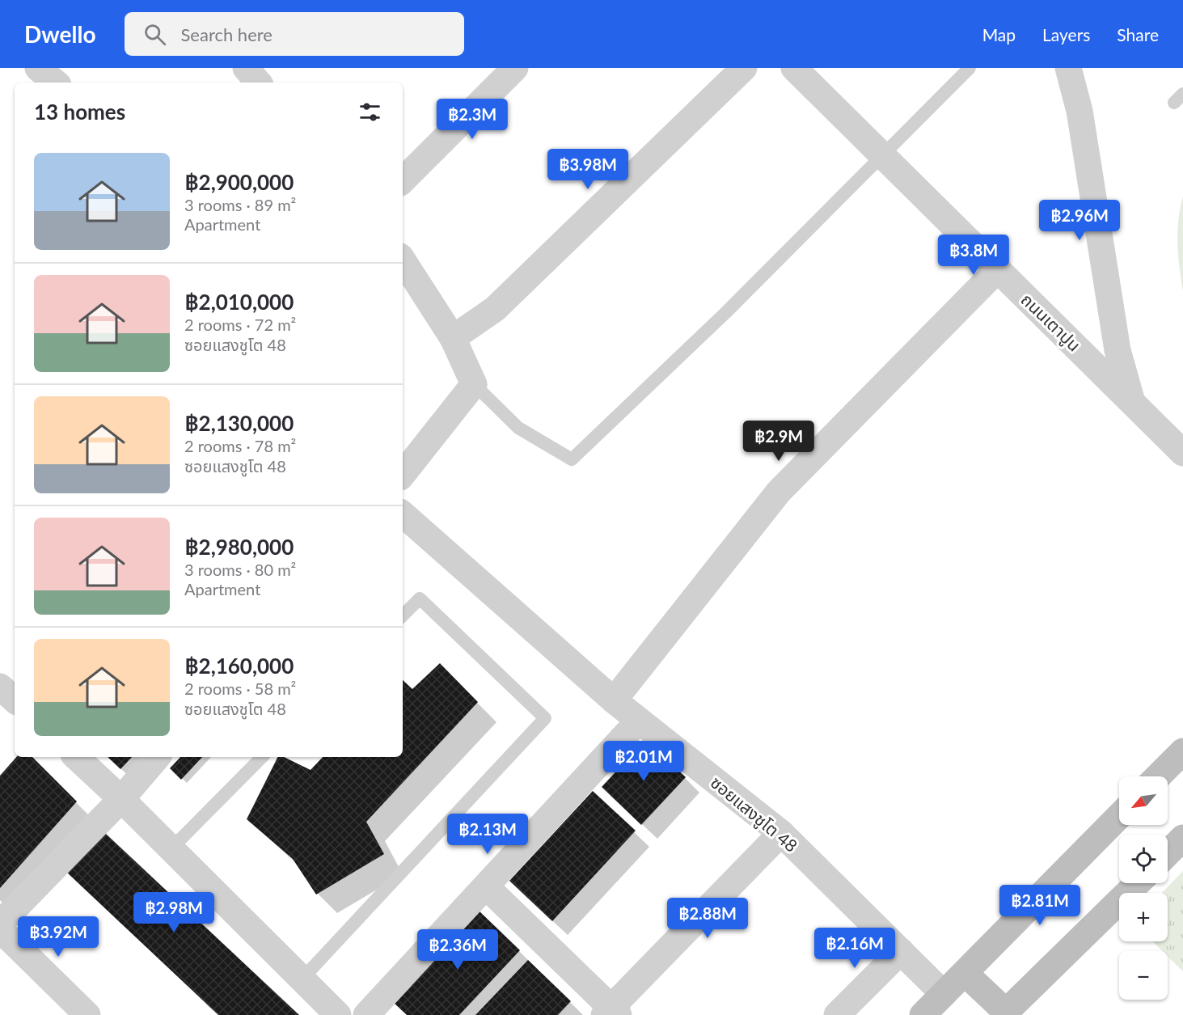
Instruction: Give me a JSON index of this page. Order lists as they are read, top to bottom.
{
  "streets": {
    "street": ["ถนนเตาปูน", "ซอยแสงชูโต 48"]
  },
  "north": "bottom left",
  "page": {
    "header": "Dwello",
    "search": "Search here",
    "nav": ["Map", "Layers", "Share"],
    "heading": "13 homes",
    "price": [
      "฿2.3M",
      "฿3.98M",
      "฿2.96M",
      "฿3.8M",
      "฿2.9M",
      "฿2.01M",
      "฿2.13M",
      "฿2.81M",
      "฿2.98M",
      "฿2.88M",
      "฿3.92M",
      "฿2.16M",
      "฿2.36M"
    ],
    "list": [
      {
        "name": "฿2,900,000",
        "note": "3 rooms · 89 m² · Apartment"
      },
      {
        "name": "฿2,010,000",
        "note": "2 rooms · 72 m² · ซอยแสงชูโต 48"
      },
      {
        "name": "฿2,130,000",
        "note": "2 rooms · 78 m² · ซอยแสงชูโต 48"
      },
      {
        "name": "฿2,980,000",
        "note": "3 rooms · 80 m² · Apartment"
      },
      {
        "name": "฿2,160,000",
        "note": "2 rooms · 58 m² · ซอยแสงชูโต 48"
      }
    ],
    "map_buttons": ["+", "−"]
  }
}
